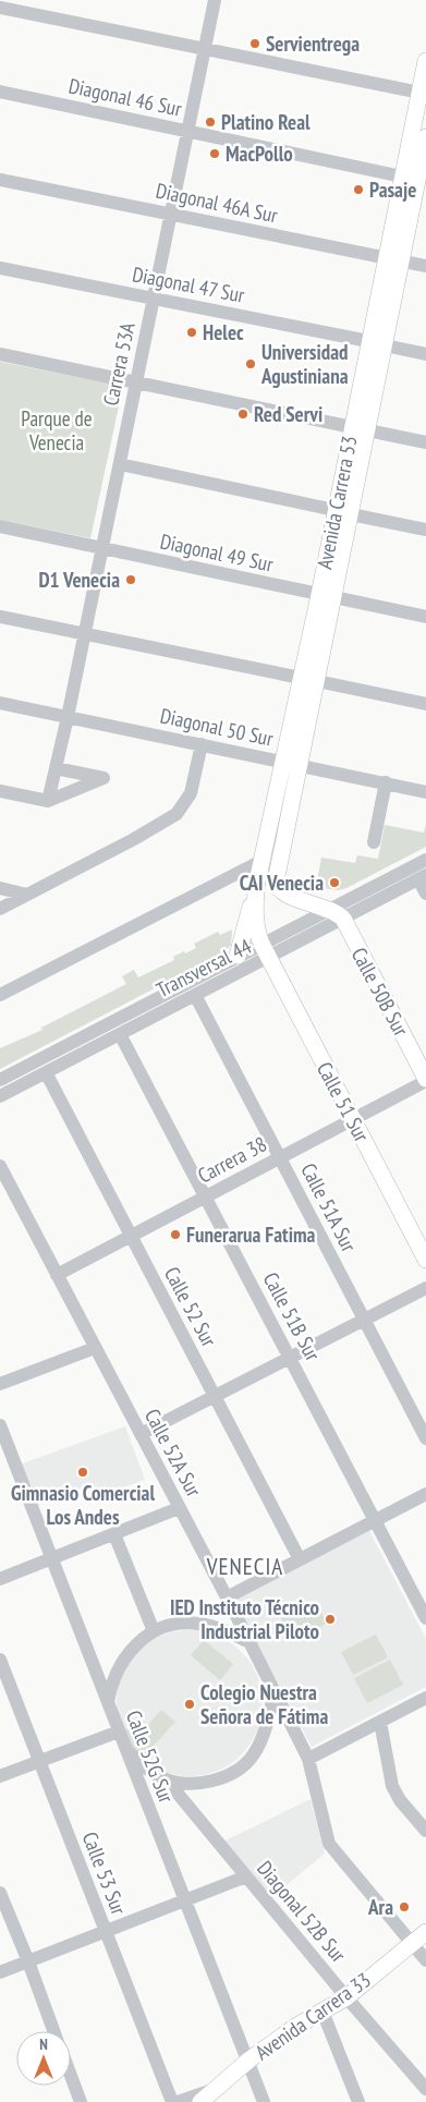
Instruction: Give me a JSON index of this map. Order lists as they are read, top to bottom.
{
  "streets": {
    "main road": [
      "Avenida Carrera 53",
      "Calle 50B Sur",
      "Calle 51 Sur",
      "Avenida Carrera 33"
    ],
    "street": [
      "Diagonal 46 Sur",
      "Diagonal 46A Sur",
      "Diagonal 47 Sur",
      "Carrera 53A",
      "Diagonal 49 Sur",
      "Diagonal 50 Sur",
      "Transversal 44",
      "Carrera 38",
      "Calle 51A Sur",
      "Calle 52 Sur",
      "Calle 51B Sur",
      "Calle 52A Sur",
      "Calle 52G Sur",
      "Calle 53 Sur",
      "Diagonal 52B Sur"
    ]
  },
  "crossings": [
    ["Diagonal 46 Sur", "Carrera 53A"],
    ["Diagonal 46 Sur", "Avenida Carrera 53"],
    ["Diagonal 46A Sur", "Carrera 53A"],
    ["Diagonal 46A Sur", "Avenida Carrera 53"],
    ["Diagonal 47 Sur", "Carrera 53A"],
    ["Diagonal 47 Sur", "Avenida Carrera 53"],
    ["Carrera 53A", "Diagonal 49 Sur"],
    ["Carrera 53A", "Diagonal 50 Sur"],
    ["Avenida Carrera 53", "Diagonal 49 Sur"],
    ["Avenida Carrera 53", "Diagonal 50 Sur"],
    ["Avenida Carrera 53", "Transversal 44"],
    ["Avenida Carrera 53", "Calle 50B Sur"],
    ["Avenida Carrera 53", "Calle 51 Sur"],
    ["Transversal 44", "Calle 50B Sur"],
    ["Transversal 44", "Calle 51 Sur"],
    ["Transversal 44", "Calle 51A Sur"],
    ["Transversal 44", "Calle 52 Sur"],
    ["Transversal 44", "Calle 51B Sur"],
    ["Calle 50B Sur", "Carrera 38"],
    ["Calle 51 Sur", "Carrera 38"],
    ["Carrera 38", "Calle 51A Sur"],
    ["Carrera 38", "Calle 52 Sur"],
    ["Carrera 38", "Calle 51B Sur"],
    ["Carrera 38", "Calle 52A Sur"],
    ["Calle 52A Sur", "Calle 52G Sur"],
    ["Calle 52A Sur", "Diagonal 52B Sur"],
    ["Calle 52A Sur", "Avenida Carrera 33"],
    ["Calle 52G Sur", "Diagonal 52B Sur"],
    ["Calle 52G Sur", "Avenida Carrera 33"],
    ["Diagonal 52B Sur", "Avenida Carrera 33"]
  ],
  "districts": ["VENECIA"],
  "parks": ["Parque de Venecia"],
  "places": [
    "Servientrega",
    "Platino Real",
    "MacPollo",
    "Pasaje",
    "Helec",
    "Universidad Agustiniana",
    "Red Servi",
    "D1 Venecia",
    "CAI Venecia",
    "Funerarua Fatima",
    "Gimnasio Comercial Los Andes",
    "IED Instituto Técnico Industrial Piloto",
    "Colegio Nuestra Señora de Fátima",
    "Ara"
  ],
  "north": "top"
}
